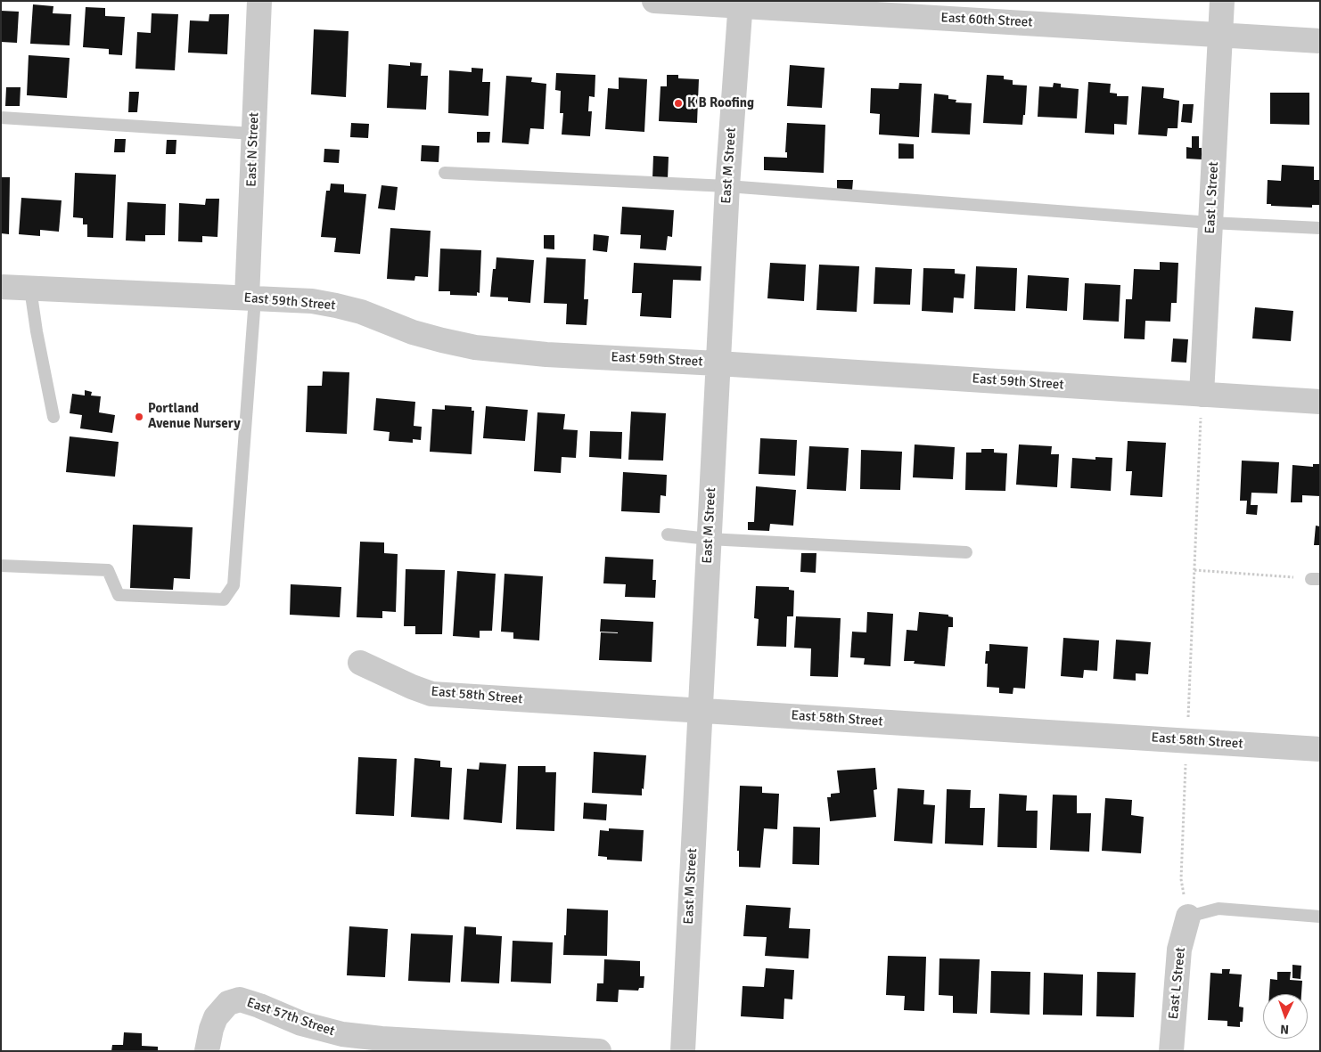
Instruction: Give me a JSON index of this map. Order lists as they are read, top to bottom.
{
  "streets": {
    "street": [
      "East 60th Street",
      "East N Street",
      "East M Street",
      "East L Street",
      "East 59th Street",
      "East 58th Street",
      "East 57th Street"
    ]
  },
  "crossings": [
    ["East 60th Street", "East M Street"],
    ["East 60th Street", "East L Street"],
    ["East N Street", "East 59th Street"],
    ["East M Street", "East 59th Street"],
    ["East M Street", "East 58th Street"],
    ["East L Street", "East 59th Street"]
  ],
  "places": ["K B Roofing", "Portland Avenue Nursery"],
  "north": "bottom"
}
